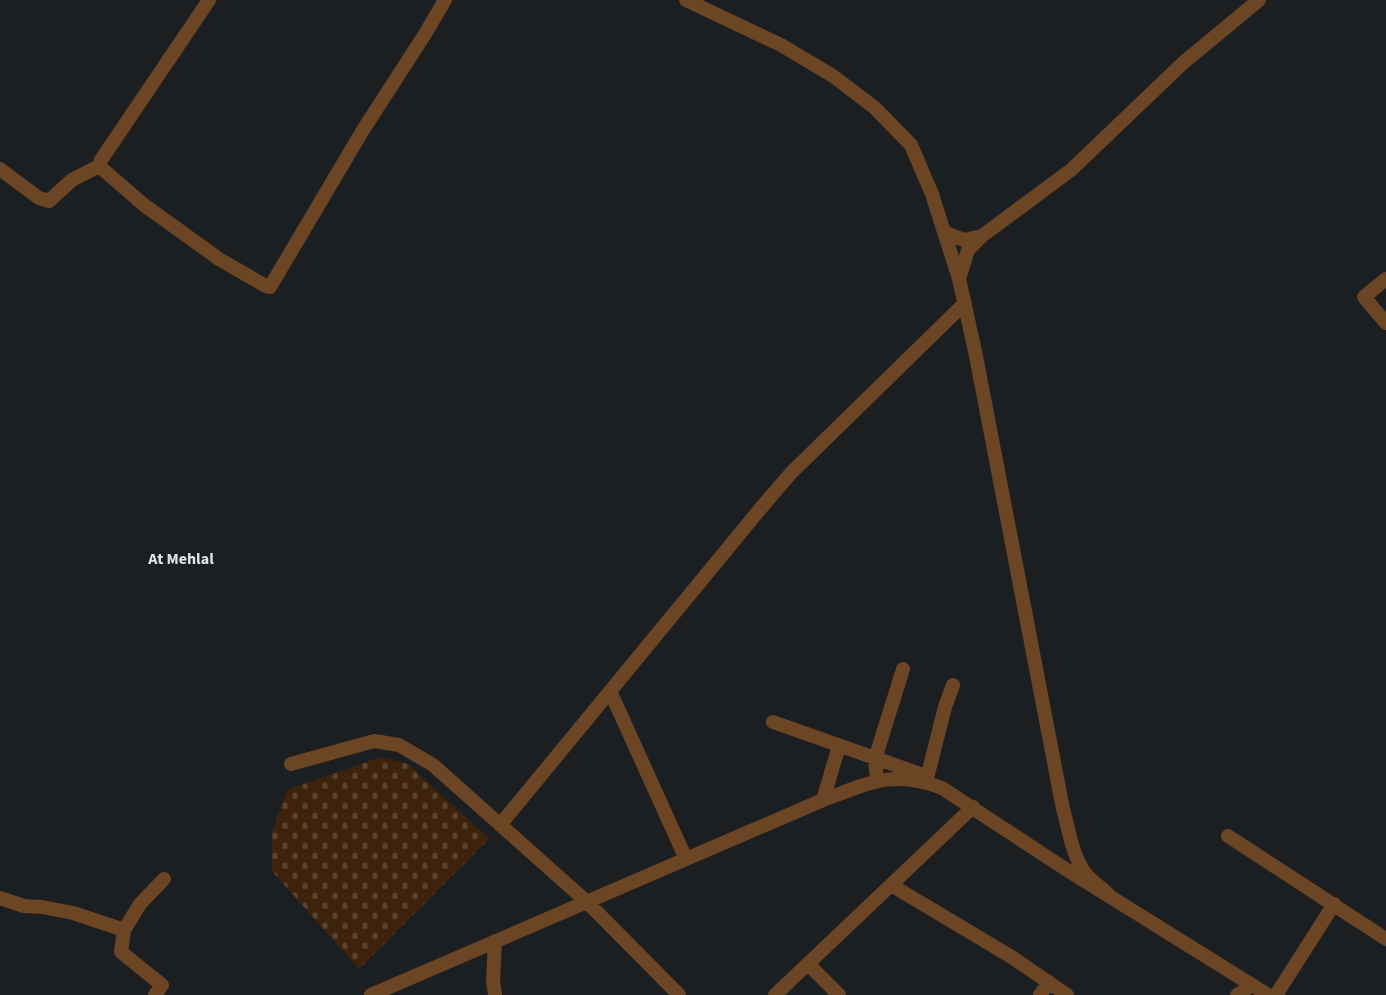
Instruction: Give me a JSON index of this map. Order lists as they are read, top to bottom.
{
  "districts": ["At Mehlal"]
}
